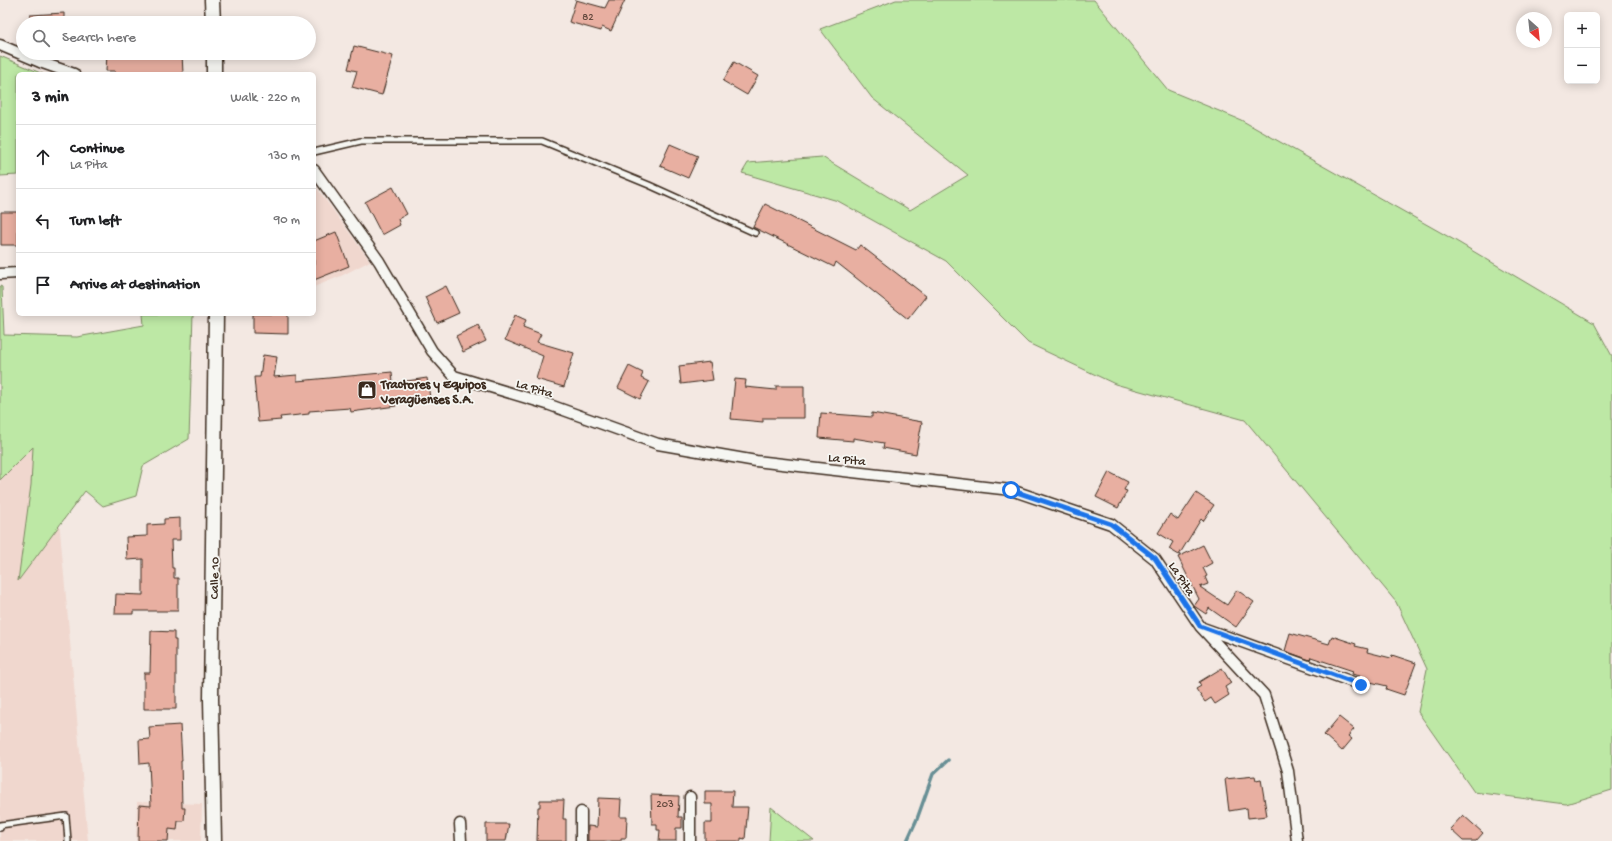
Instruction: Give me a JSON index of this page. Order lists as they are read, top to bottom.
{
  "streets": {
    "main road": ["Calle 10"],
    "street": ["La Pita"]
  },
  "places": {
    "shop": ["Tractores y Equipos Veragüenses S.A."]
  },
  "house_numbers": ["82", "203"],
  "north": "bottom right",
  "page": {
    "map_buttons": ["+", "−"],
    "search": "Search here",
    "heading": ["3 min", "Walk · 220 m"],
    "list": [
      ["Continue", "La Pita", "130 m"],
      ["Turn left", "90 m"],
      "Arrive at destination"
    ]
  }
}
